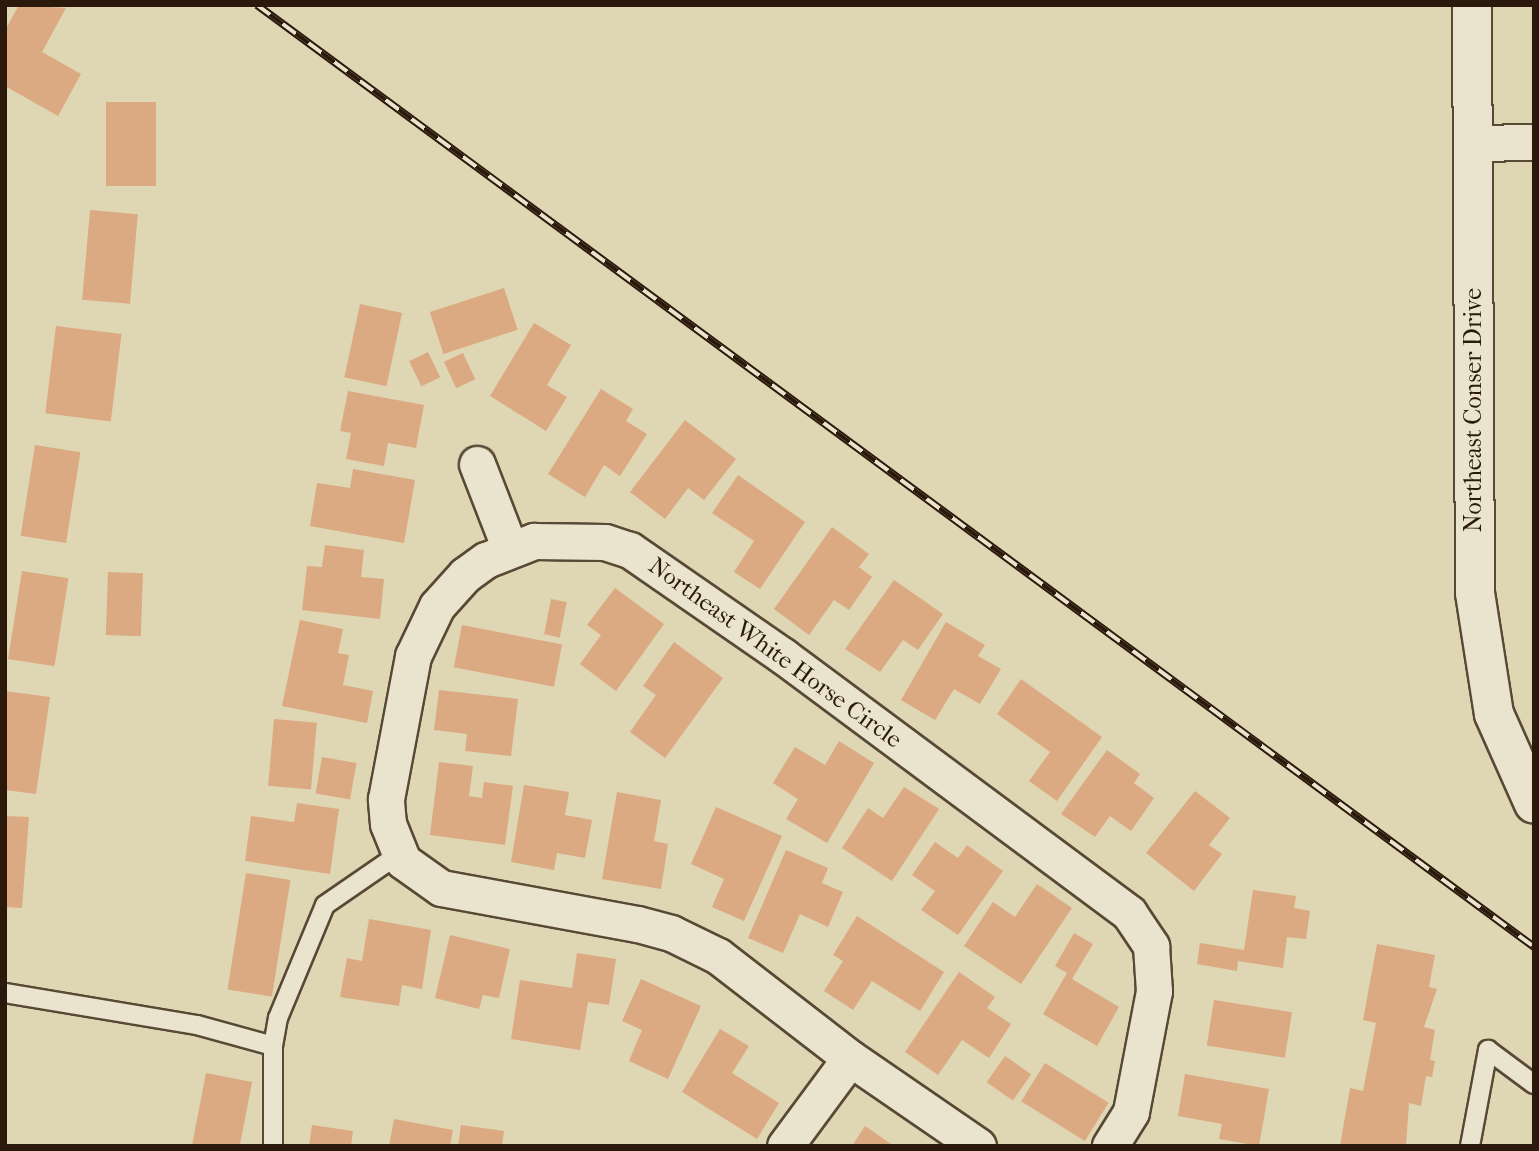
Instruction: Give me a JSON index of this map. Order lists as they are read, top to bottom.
{
  "streets": {
    "street": ["Northeast Conser Drive", "Northeast White Horse Circle"]
  }
}
